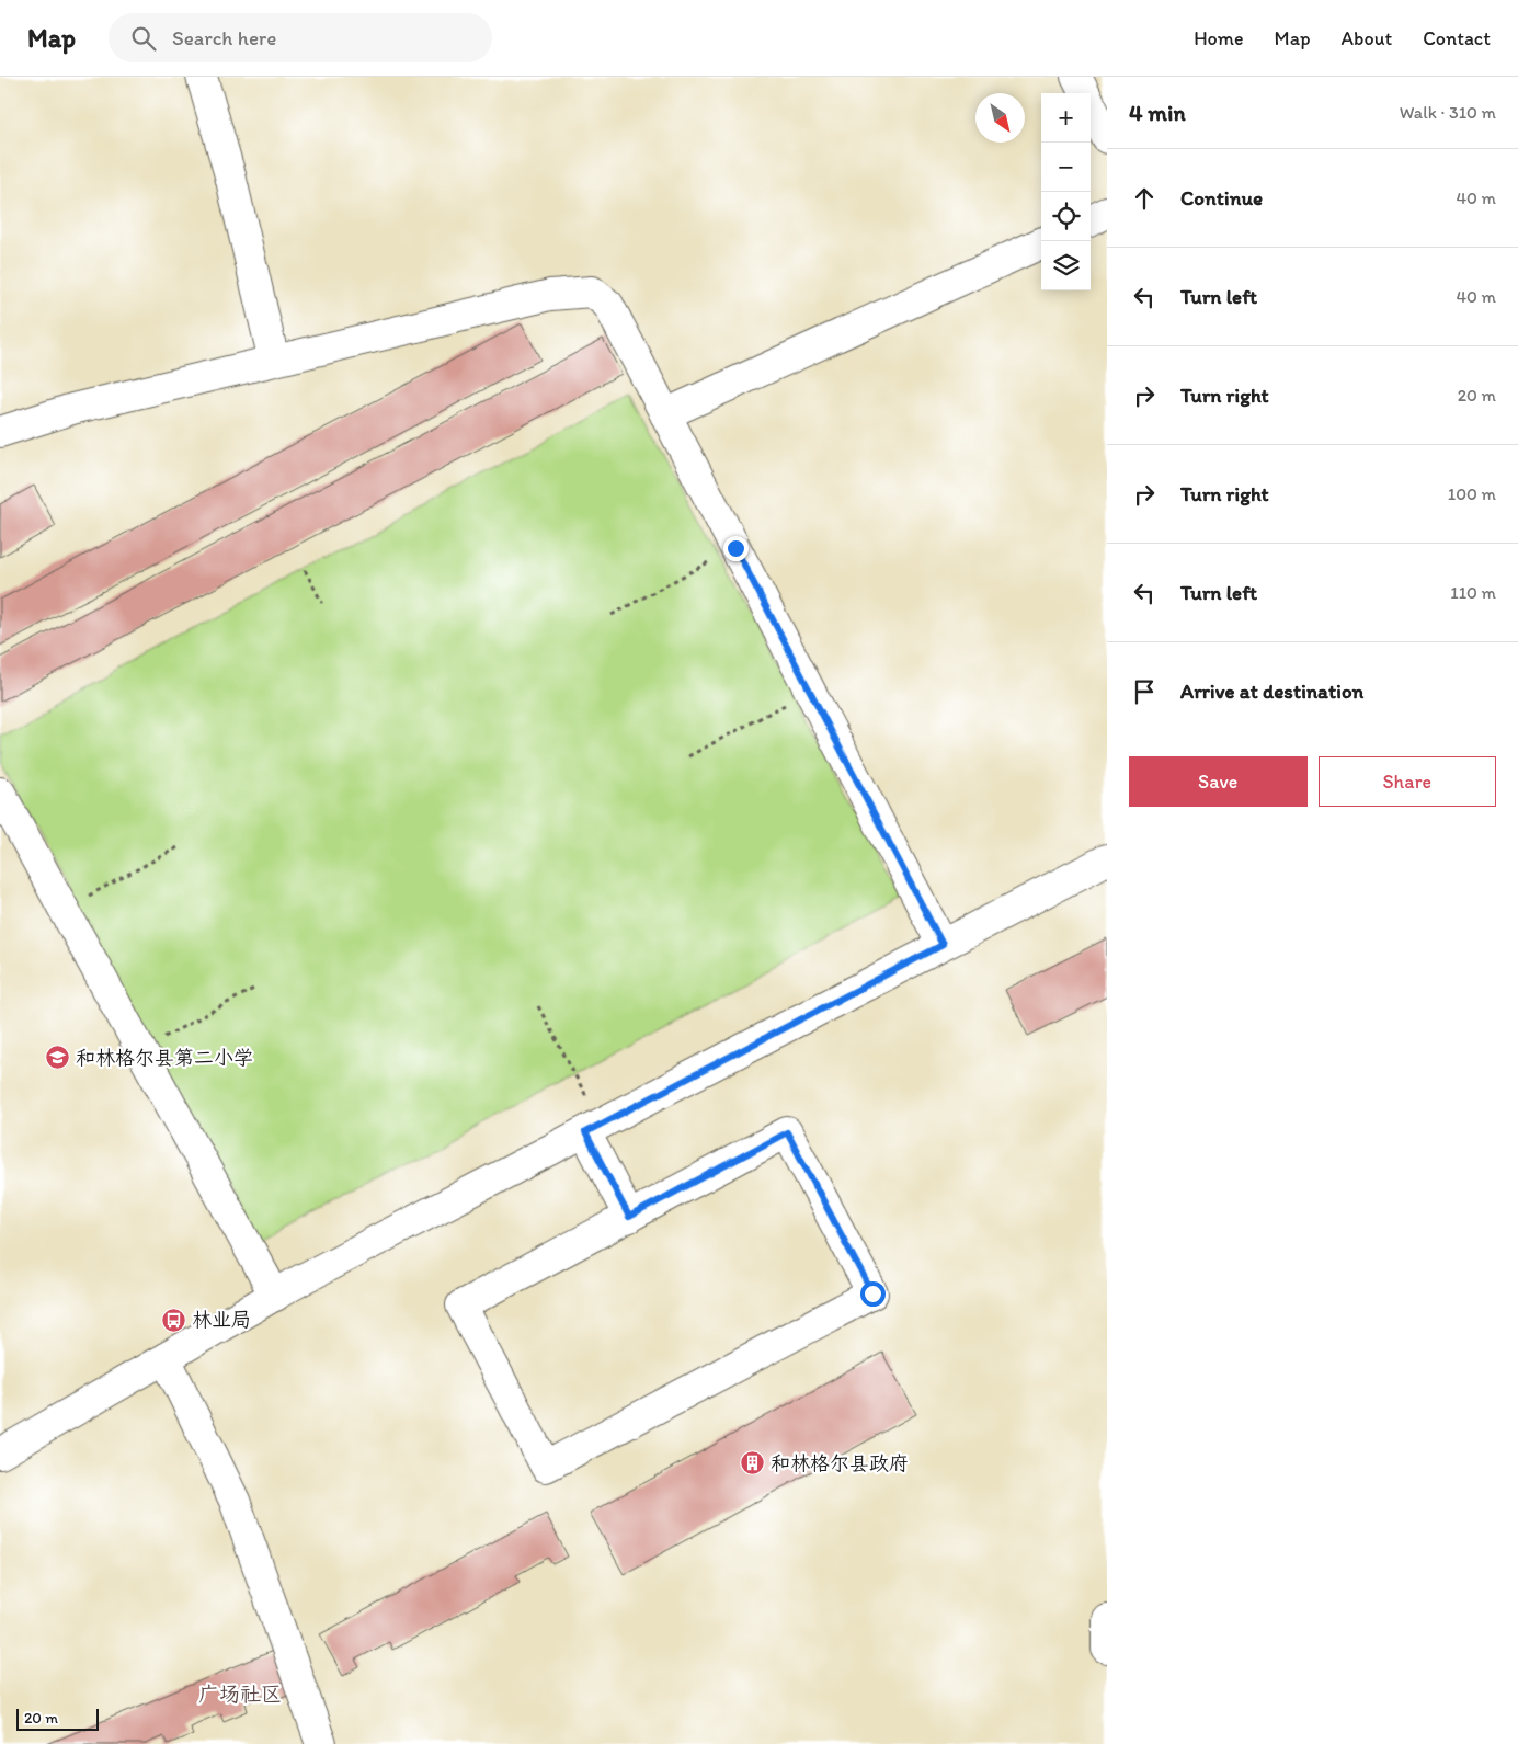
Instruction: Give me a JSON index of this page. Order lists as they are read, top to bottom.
{
  "districts": ["广场社区"],
  "places": {
    "school or university": ["和林格尔县第二小学"],
    "bus stop": ["林业局"],
    "building": ["和林格尔县政府"]
  },
  "scale_bar": "20 m",
  "north": "bottom right",
  "page": {
    "header": "Map",
    "search": "Search here",
    "nav": [
      "Home",
      "Map",
      "About",
      "Contact"
    ],
    "heading": ["4 min", "Walk · 310 m"],
    "map_buttons": ["+", "−"],
    "list": [
      ["Continue", "40 m"],
      ["Turn left", "40 m"],
      ["Turn right", "20 m"],
      ["Turn right", "100 m"],
      ["Turn left", "110 m"],
      "Arrive at destination"
    ],
    "buttons": ["Save", "Share"],
    "scale": "20 m"
  }
}
